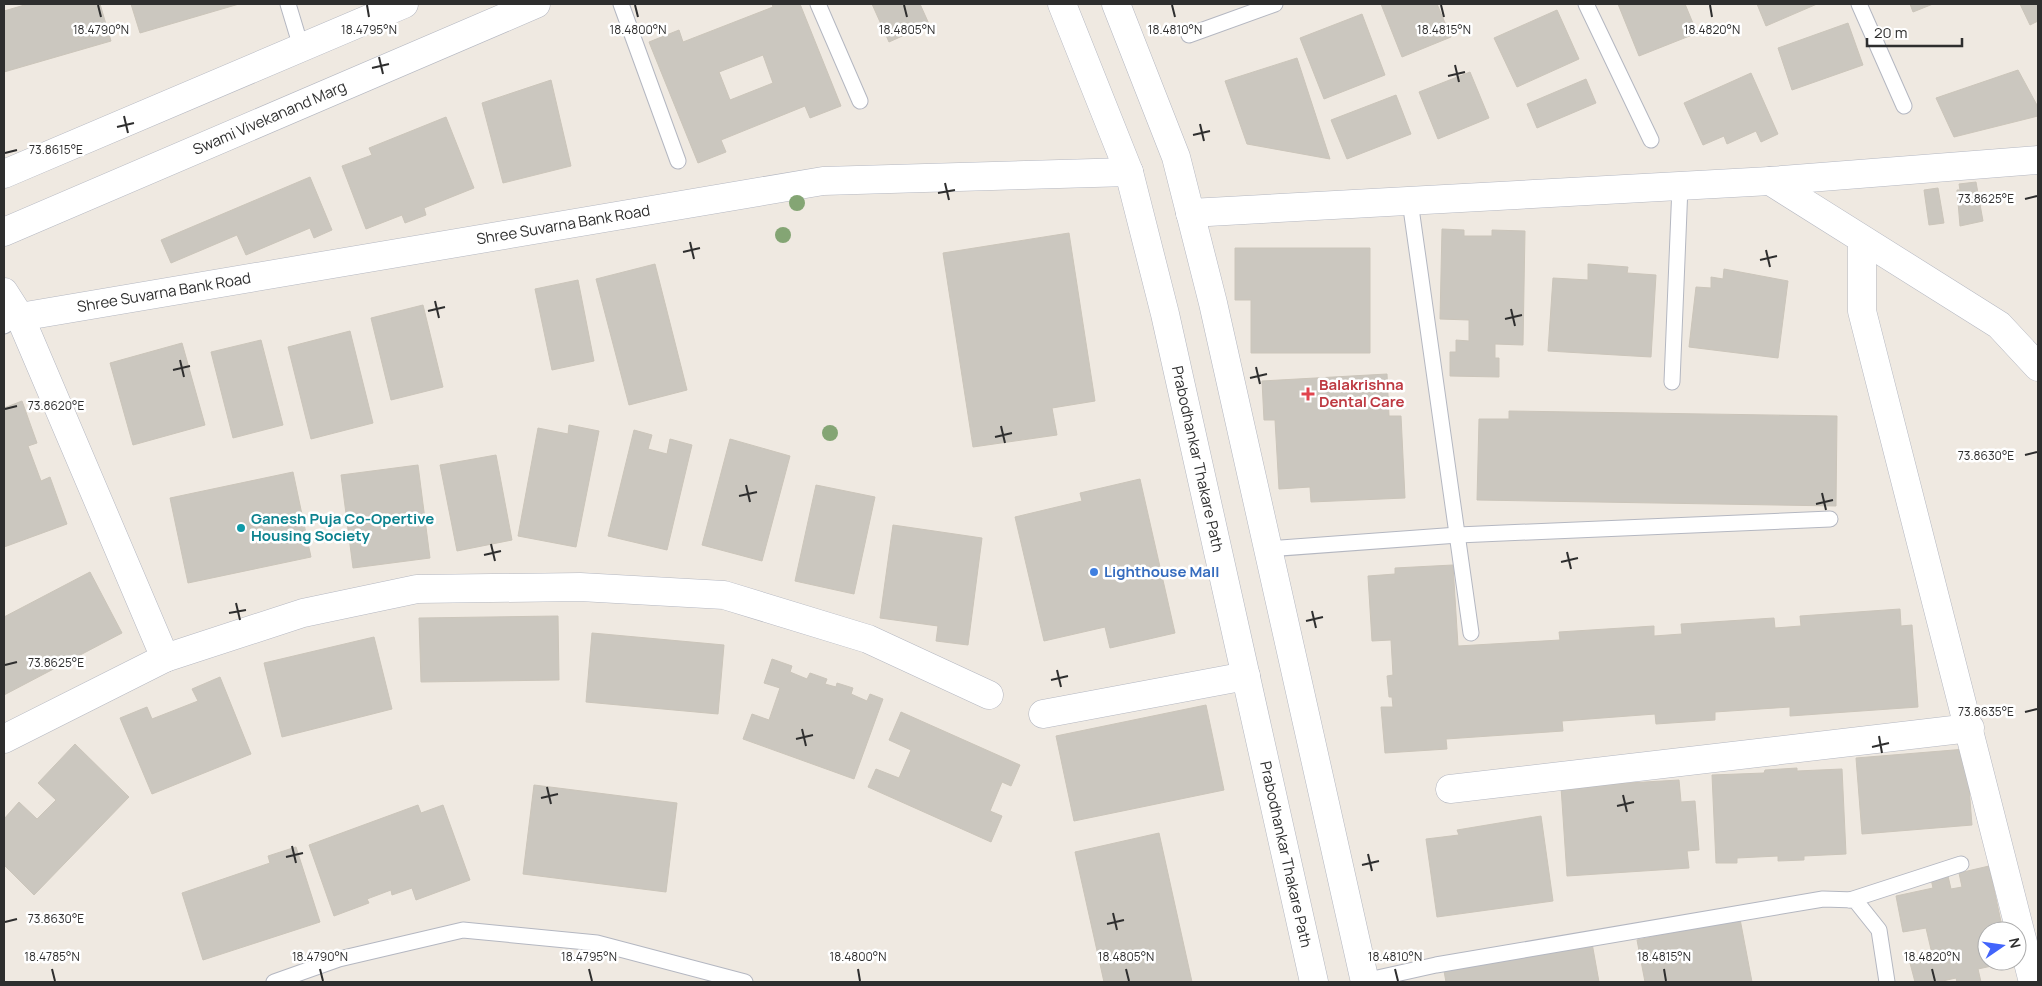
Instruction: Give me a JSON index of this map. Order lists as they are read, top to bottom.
{
  "streets": {
    "street": ["Swami Vivekanand Marg", "Shree Suvarna Bank Road", "Prabodhankar Thakare Path"]
  },
  "crossings": [
    ["Shree Suvarna Bank Road", "Prabodhankar Thakare Path"]
  ],
  "places": {
    "health": ["Balakrishna Dental Care"],
    "other": ["Ganesh Puja Co-Opertive Housing Society", "Lighthouse Mall"]
  },
  "scale_bar": "20 m",
  "north": "right",
  "coordinates": [
    "18.4790°N",
    "18.4795°N",
    "18.4800°N",
    "18.4805°N",
    "18.4810°N",
    "18.4815°N",
    "18.4820°N",
    "73.8615°E",
    "73.8625°E",
    "73.8620°E",
    "73.8630°E",
    "73.8635°E",
    "18.4785°N"
  ]
}
